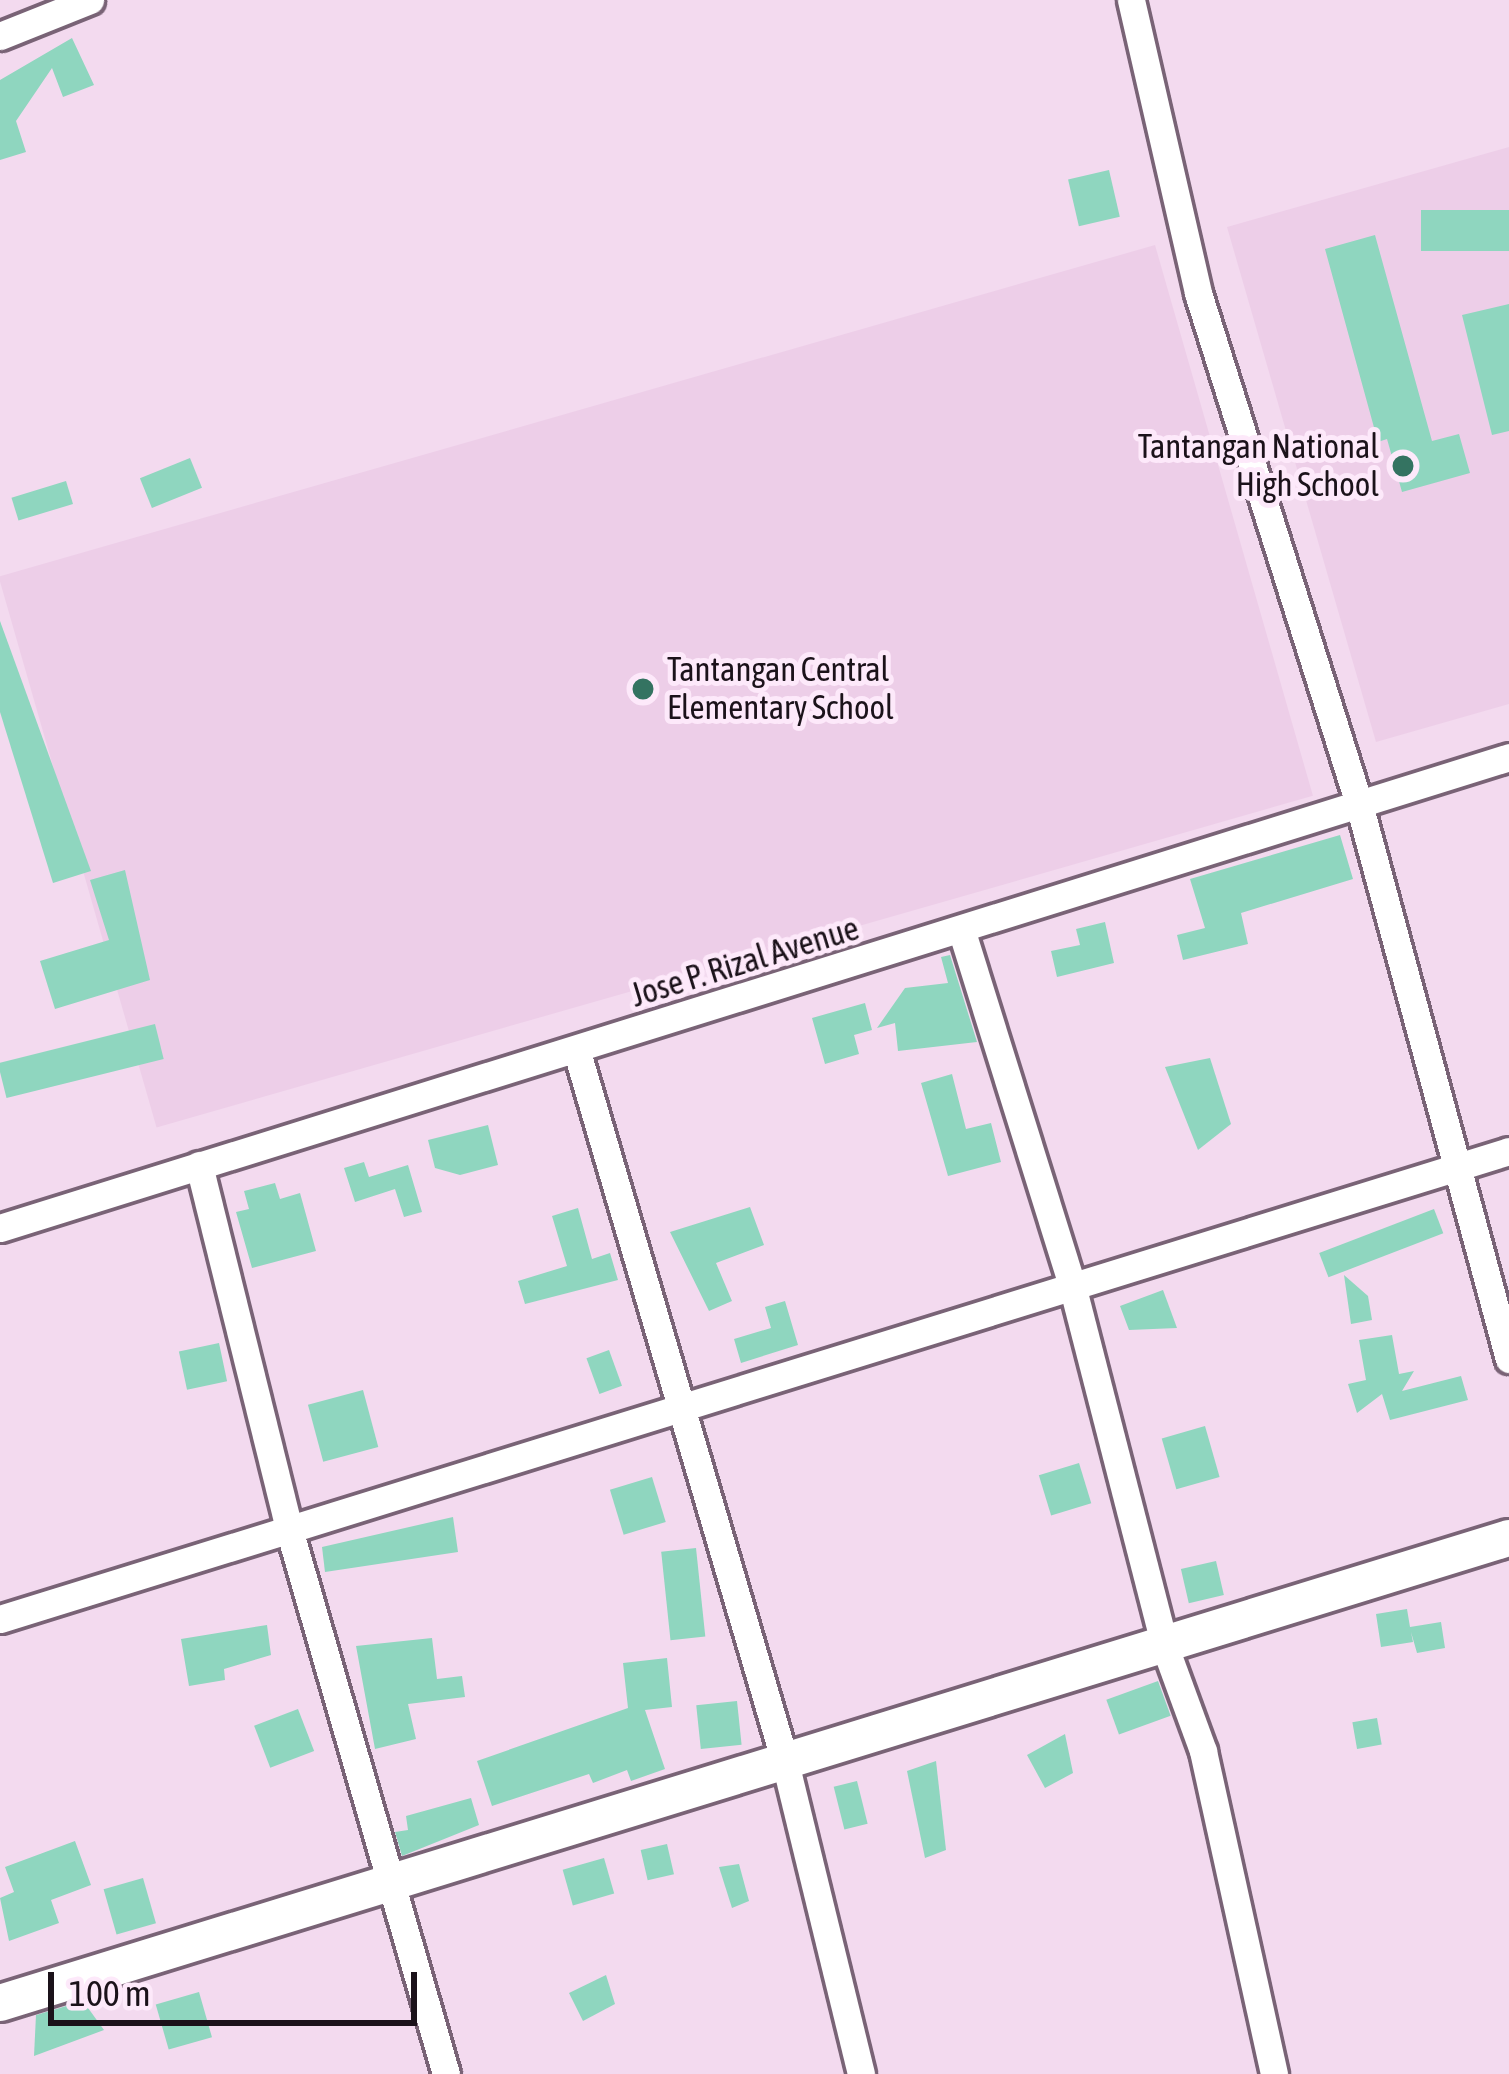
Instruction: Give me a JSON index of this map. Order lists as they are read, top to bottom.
{
  "streets": {
    "street": ["Jose P. Rizal Avenue"]
  },
  "places": ["Tantangan National High School", "Tantangan Central Elementary School"],
  "scale_bar": "100 m"
}
